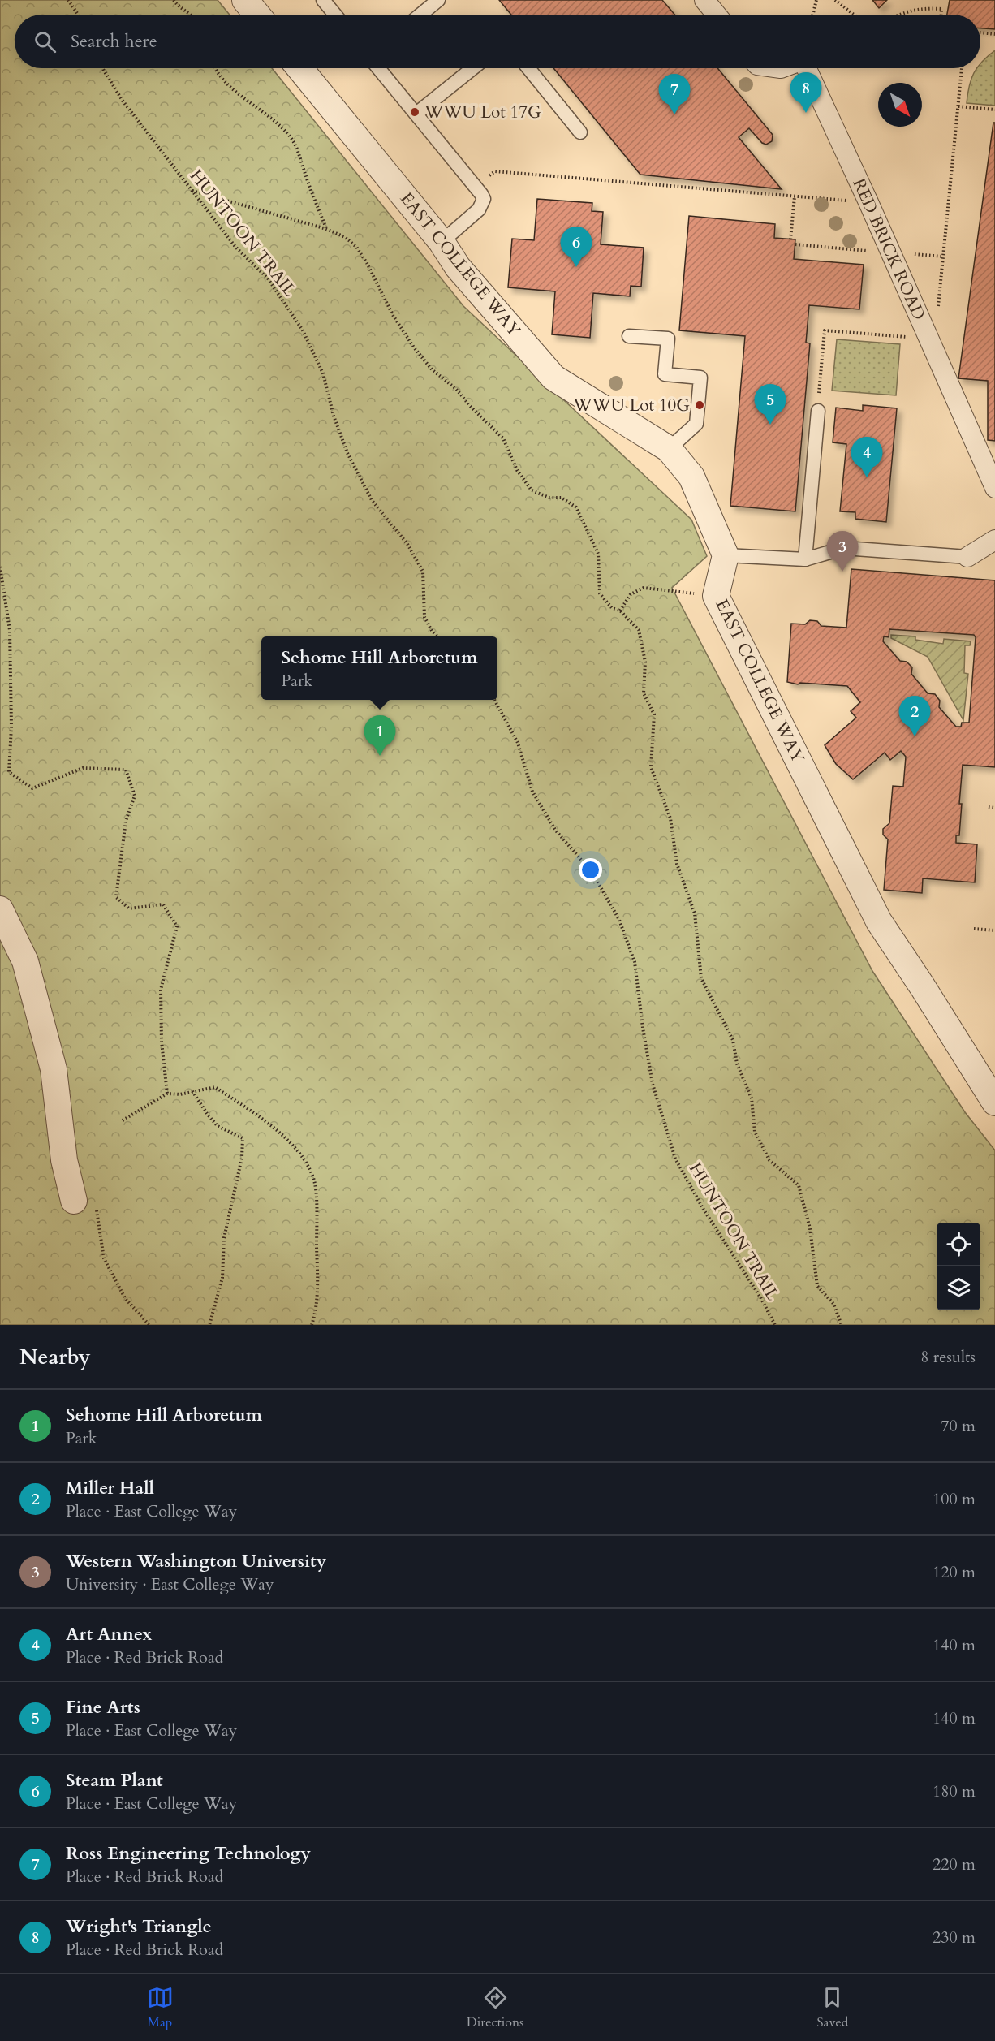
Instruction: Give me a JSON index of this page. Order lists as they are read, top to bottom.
{
  "streets": {
    "street": ["RED BRICK ROAD", "EAST COLLEGE WAY"],
    "path": ["HUNTOON TRAIL"]
  },
  "places": ["WWU Lot 17G", "WWU Lot 10G"],
  "north": "bottom right",
  "page": {
    "search": "Search here",
    "pins": [
      "8",
      "7",
      "6",
      "5",
      "4",
      "3",
      "2",
      "1"
    ],
    "popup": ["Sehome Hill Arboretum", "Park"],
    "heading": ["Nearby", "8 results"],
    "list": [
      {
        "mark": "1",
        "name": "Sehome Hill Arboretum",
        "note": "Park",
        "value": "70 m"
      },
      {
        "mark": "2",
        "name": "Miller Hall",
        "note": "Place · East College Way",
        "value": "100 m"
      },
      {
        "mark": "3",
        "name": "Western Washington University",
        "note": "University · East College Way",
        "value": "120 m"
      },
      {
        "mark": "4",
        "name": "Art Annex",
        "note": "Place · Red Brick Road",
        "value": "140 m"
      },
      {
        "mark": "5",
        "name": "Fine Arts",
        "note": "Place · East College Way",
        "value": "140 m"
      },
      {
        "mark": "6",
        "name": "Steam Plant",
        "note": "Place · East College Way",
        "value": "180 m"
      },
      {
        "mark": "7",
        "name": "Ross Engineering Technology",
        "note": "Place · Red Brick Road",
        "value": "220 m"
      },
      {
        "mark": "8",
        "name": "Wright's Triangle",
        "note": "Place · Red Brick Road",
        "value": "230 m"
      }
    ],
    "nav": ["Map", "Directions", "Saved"]
  }
}
